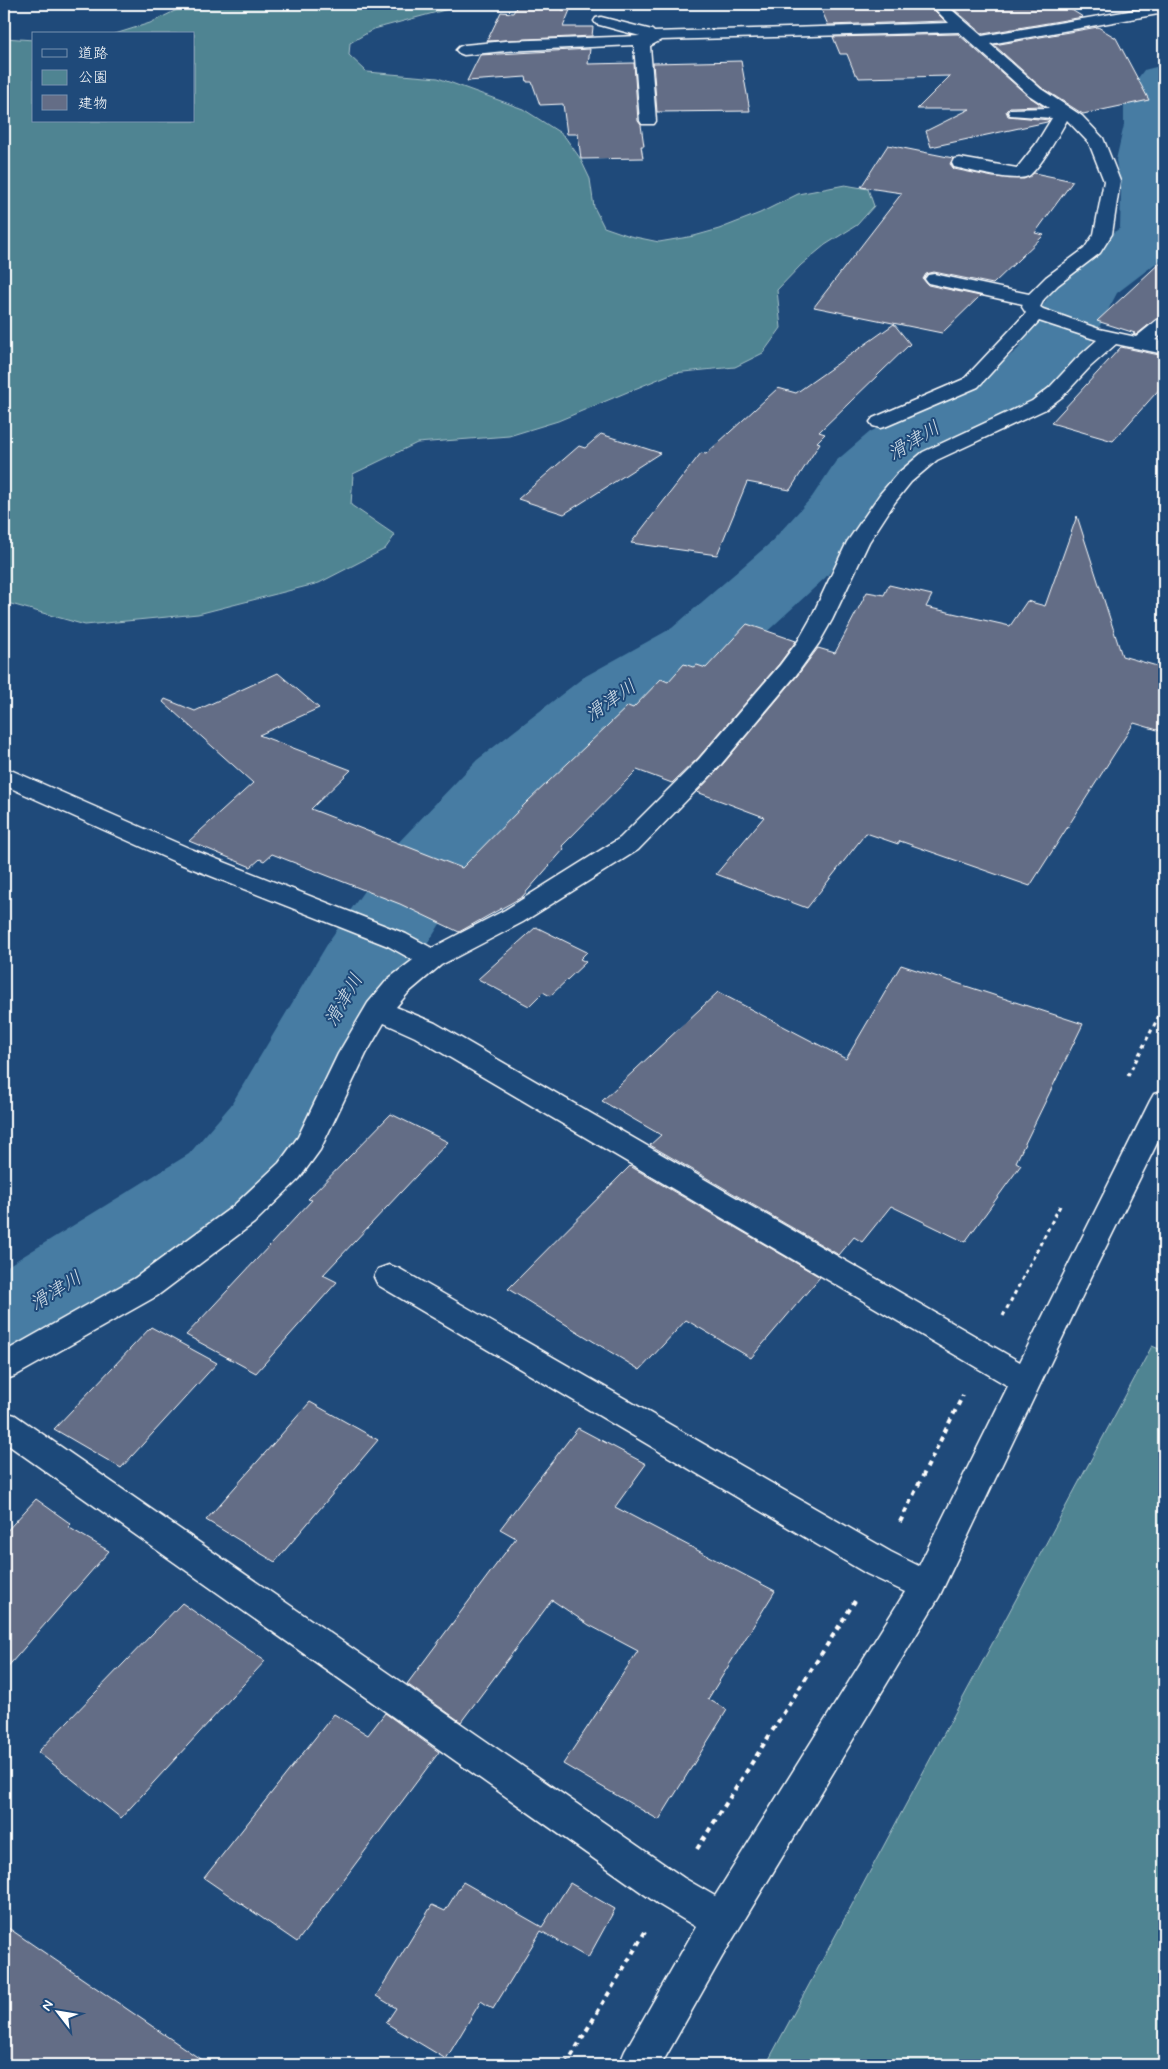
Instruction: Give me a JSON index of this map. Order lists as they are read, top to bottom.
{
  "water": ["滑津川"],
  "legend": ["道路", "公園", "建物"],
  "north": "top left"
}
